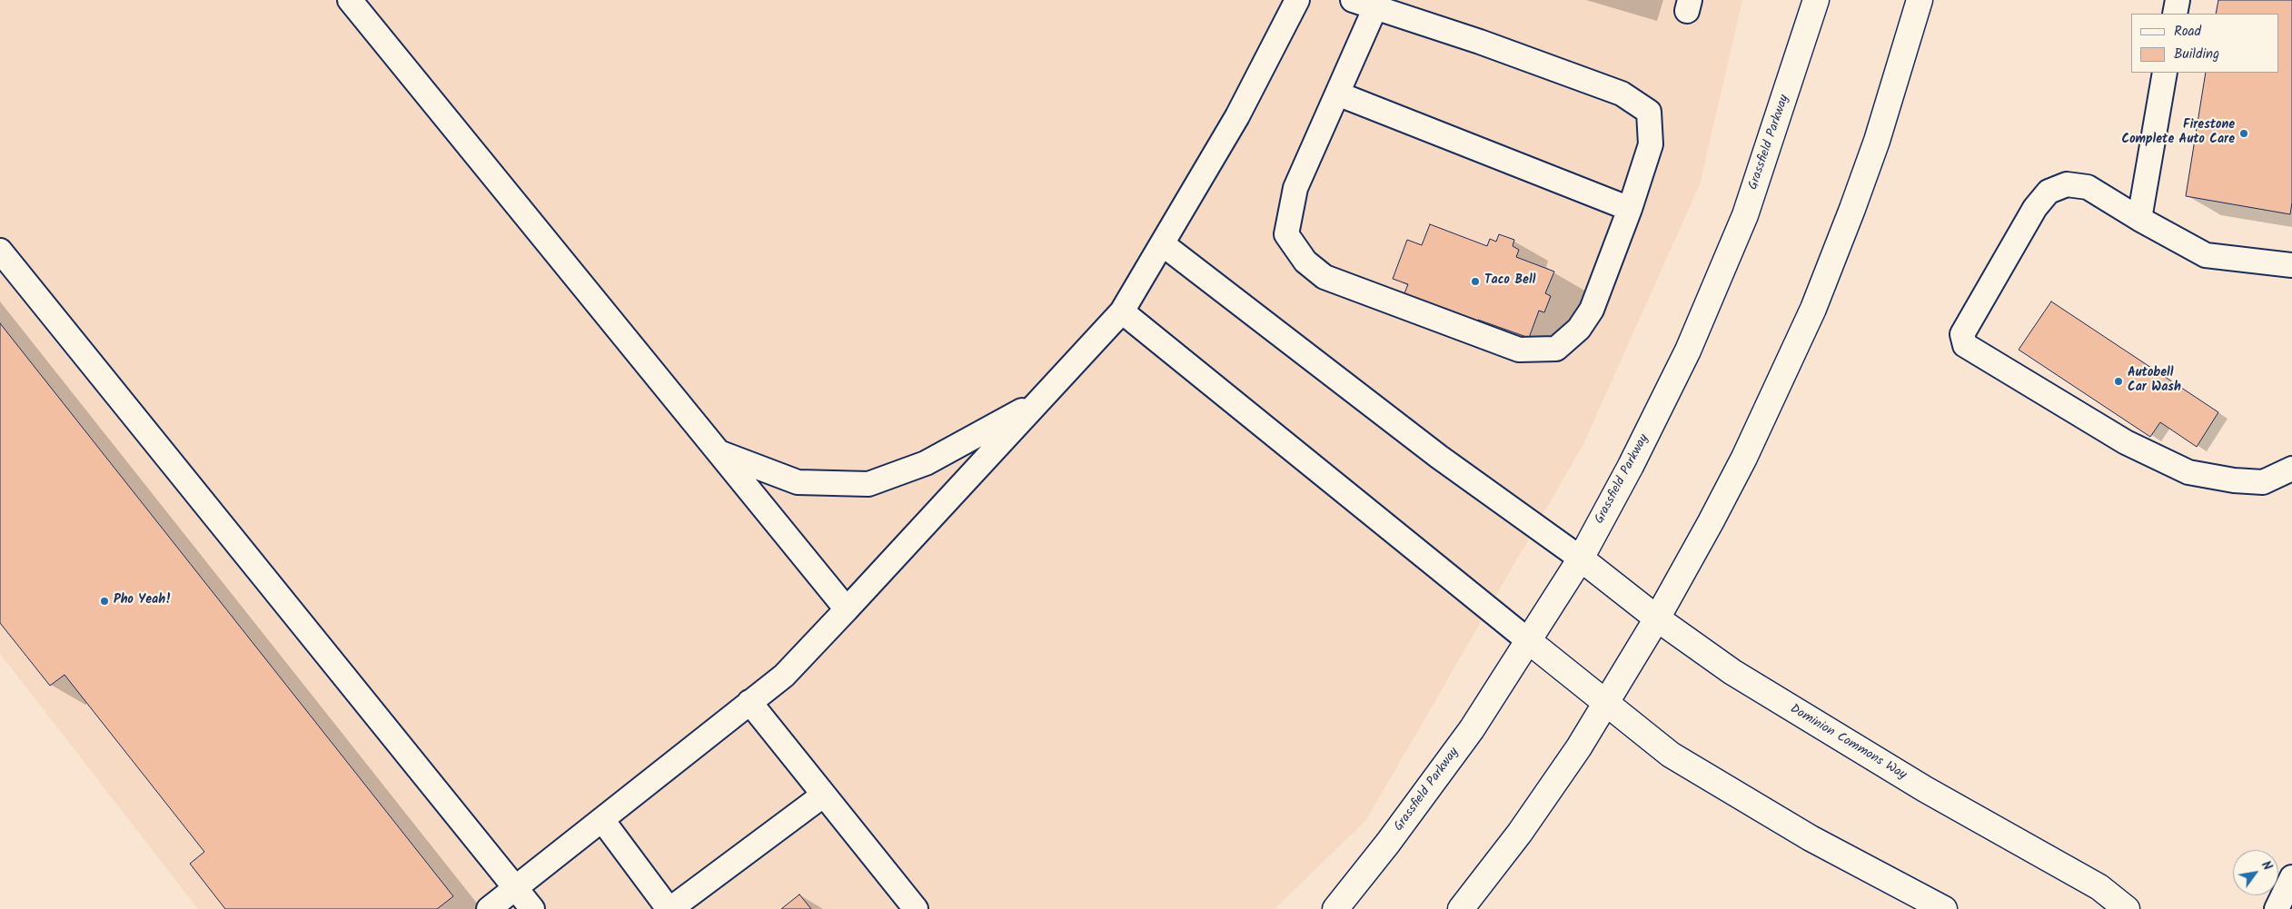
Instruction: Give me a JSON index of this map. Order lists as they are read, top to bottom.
{
  "streets": {
    "street": ["Grassfield Parkway", "Dominion Commons Way"]
  },
  "crossings": [
    ["Grassfield Parkway", "Dominion Commons Way"]
  ],
  "places": [
    "Firestone Complete Auto Care",
    "Taco Bell",
    "Autobell Car Wash",
    "Pho Yeah!"
  ],
  "legend": ["Road", "Building"],
  "north": "top right"
}
